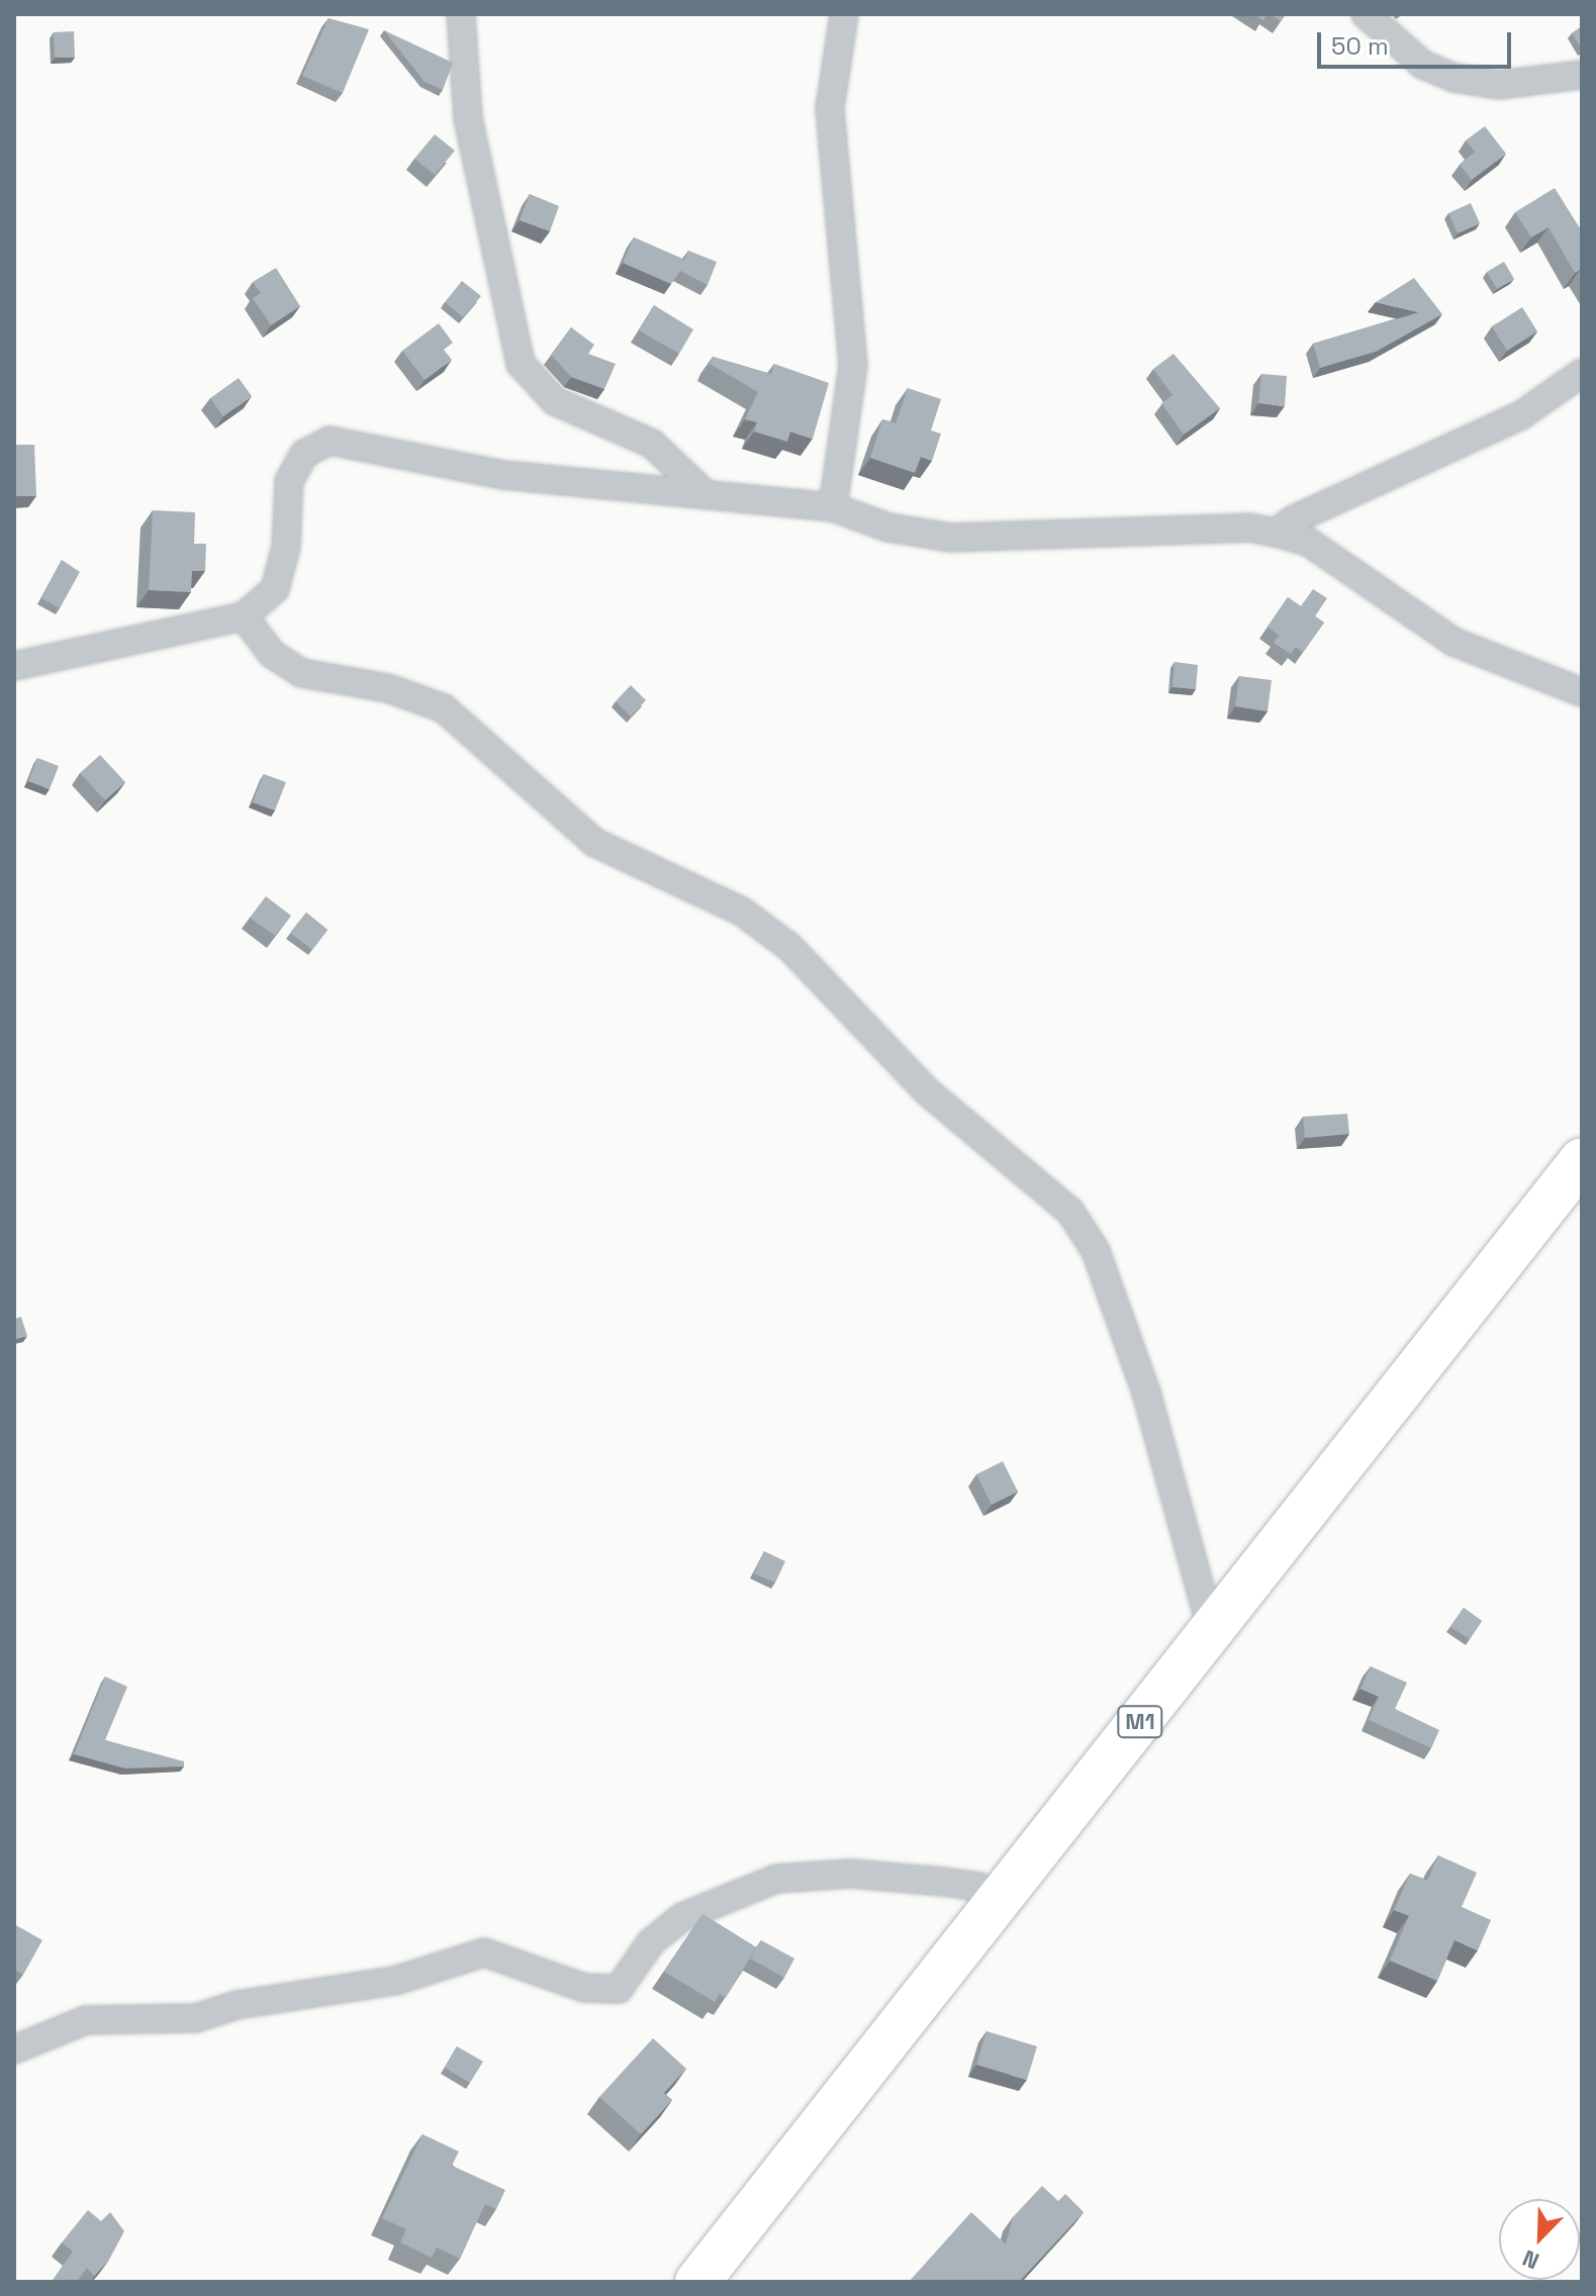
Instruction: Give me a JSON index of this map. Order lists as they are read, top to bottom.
{
  "streets": {
    "highway": ["M1"]
  },
  "scale_bar": "50 m",
  "north": "bottom left"
}
